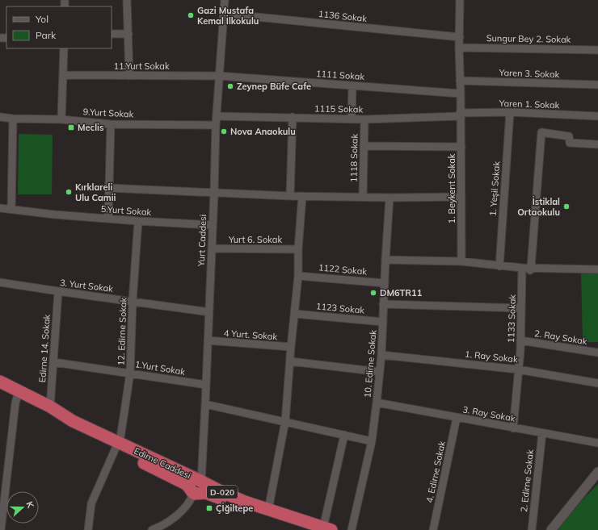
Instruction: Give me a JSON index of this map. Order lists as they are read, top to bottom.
{
  "streets": {
    "highway": ["Edirne Caddesi", "D-020"],
    "street": [
      "1136 Sokak",
      "Sungur Bey 2. Sokak",
      "11.Yurt Sokak",
      "Yaren 3. Sokak",
      "1111 Sokak",
      "Yaren 1. Sokak",
      "1115 Sokak",
      "9.Yurt Sokak",
      "1118 Sokak",
      "1. Beykent Sokak",
      "1. Yeşil Sokak",
      "5.Yurt Sokak",
      "Yurt 6. Sokak",
      "Yurt Caddesi",
      "1122 Sokak",
      "3. Yurt Sokak",
      "1123 Sokak",
      "1133 Sokak",
      "12. Edirne Sokak",
      "4 Yurt. Sokak",
      "2. Ray Sokak",
      "Edirne 14. Sokak",
      "1. Ray Sokak",
      "10. Edirne Sokak",
      "1.Yurt Sokak",
      "3. Ray Sokak",
      "4. Edirne Sokak",
      "2. Edirne Sokak"
    ]
  },
  "crossings": [
    ["1136 Sokak", "1. Beykent Sokak"],
    ["1136 Sokak", "Yurt Caddesi"],
    ["Sungur Bey 2. Sokak", "1. Beykent Sokak"],
    ["11.Yurt Sokak", "1111 Sokak"],
    ["11.Yurt Sokak", "Yurt Caddesi"],
    ["Yaren 3. Sokak", "1. Beykent Sokak"],
    ["1111 Sokak", "1. Beykent Sokak"],
    ["1111 Sokak", "Yurt Caddesi"],
    ["Yaren 1. Sokak", "1115 Sokak"],
    ["Yaren 1. Sokak", "1. Beykent Sokak"],
    ["Yaren 1. Sokak", "1. Yeşil Sokak"],
    ["1115 Sokak", "1118 Sokak"],
    ["1115 Sokak", "1. Beykent Sokak"],
    ["1115 Sokak", "Yurt Caddesi"],
    ["9.Yurt Sokak", "Yurt Caddesi"],
    ["5.Yurt Sokak", "Yurt Caddesi"],
    ["5.Yurt Sokak", "12. Edirne Sokak"],
    ["Yurt 6. Sokak", "Yurt Caddesi"],
    ["Yurt Caddesi", "3. Yurt Sokak"],
    ["Yurt Caddesi", "4 Yurt. Sokak"],
    ["Yurt Caddesi", "1.Yurt Sokak"],
    ["Yurt Caddesi", "Edirne Caddesi"],
    ["1122 Sokak", "10. Edirne Sokak"],
    ["3. Yurt Sokak", "12. Edirne Sokak"],
    ["3. Yurt Sokak", "Edirne 14. Sokak"],
    ["1123 Sokak", "10. Edirne Sokak"],
    ["1133 Sokak", "2. Ray Sokak"],
    ["1133 Sokak", "1. Ray Sokak"],
    ["1133 Sokak", "3. Ray Sokak"],
    ["12. Edirne Sokak", "1.Yurt Sokak"],
    ["12. Edirne Sokak", "Edirne Caddesi"],
    ["Edirne 14. Sokak", "1.Yurt Sokak"],
    ["Edirne 14. Sokak", "Edirne Caddesi"],
    ["1. Ray Sokak", "10. Edirne Sokak"],
    ["10. Edirne Sokak", "3. Ray Sokak"],
    ["3. Ray Sokak", "4. Edirne Sokak"],
    ["3. Ray Sokak", "2. Edirne Sokak"]
  ],
  "places": {
    "other": [
      "Gazi Mustafa Kemal İlkokulu",
      "Zeynep Büfe Cafe",
      "Nova Anaokulu",
      "Kırklareli Ulu Camii",
      "İstiklal Ortaokulu",
      "DM6TR11"
    ],
    "transit": ["Meclis", "Çİğiltepe"]
  },
  "legend": ["Yol", "Park"],
  "north": "right"
}
